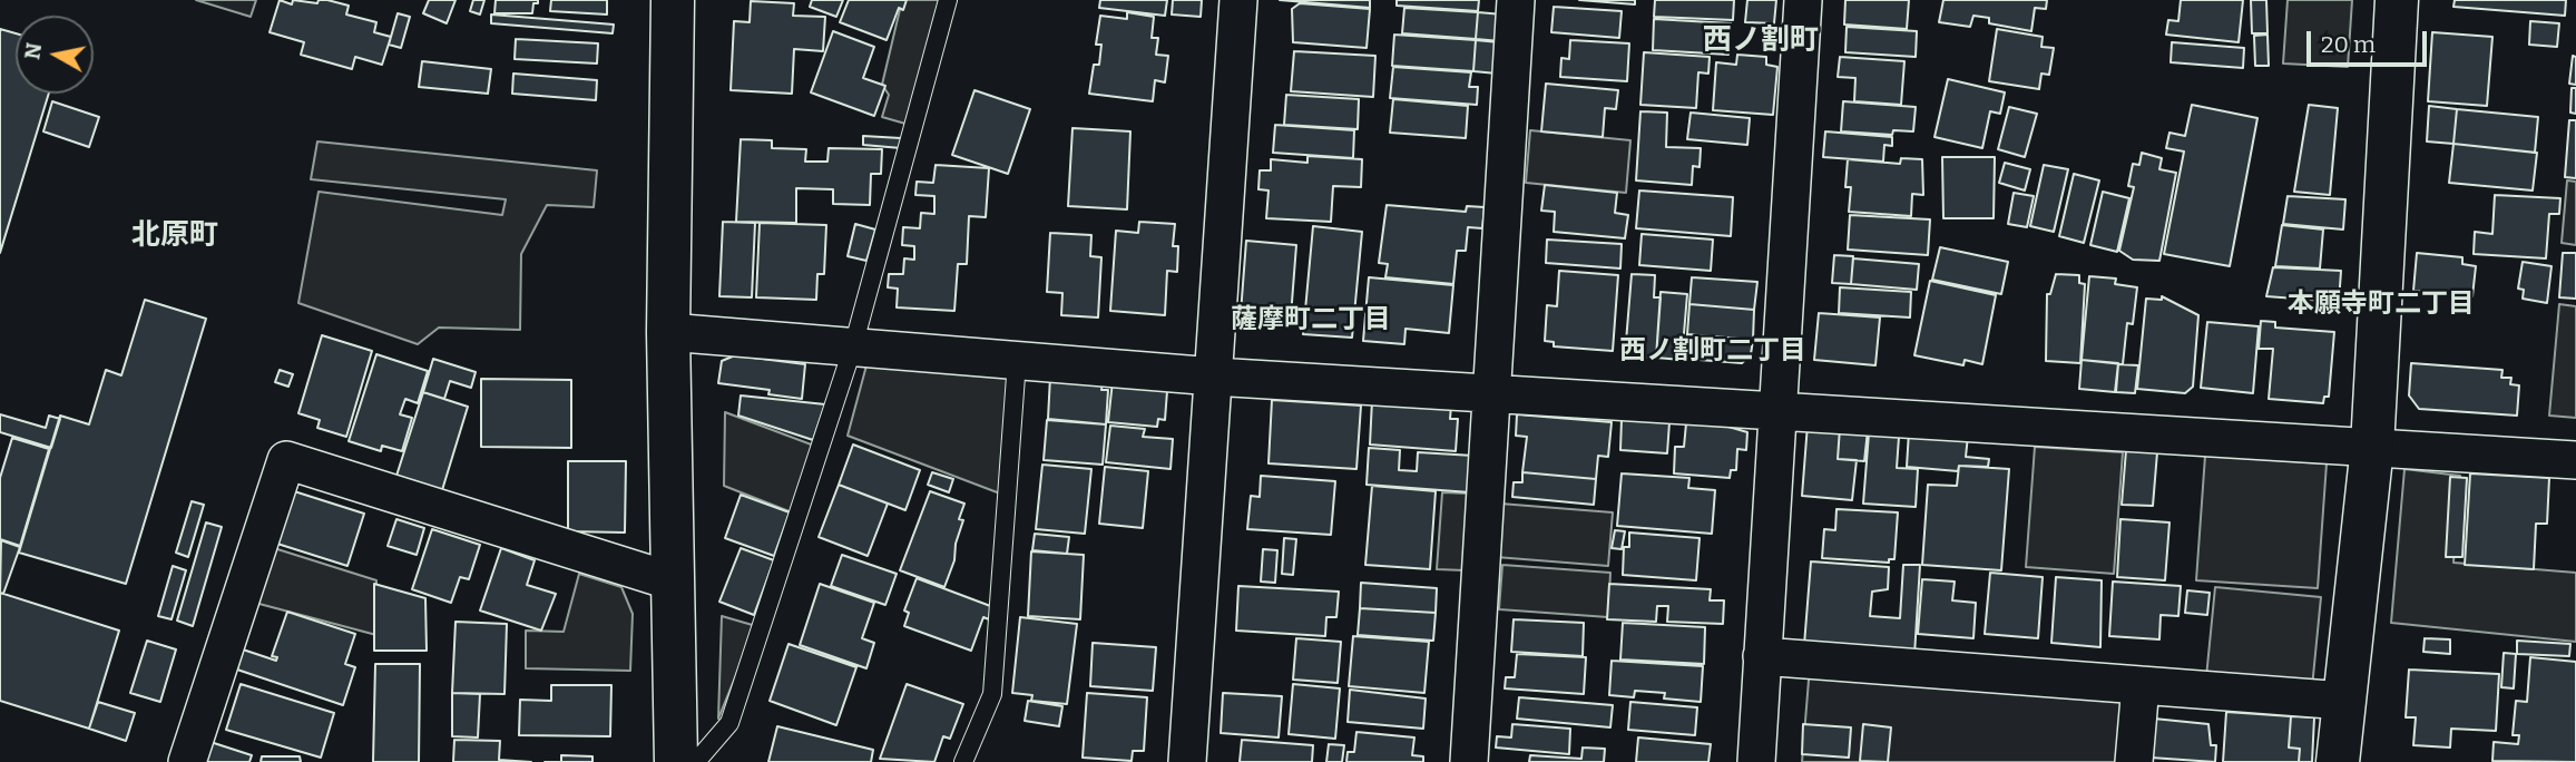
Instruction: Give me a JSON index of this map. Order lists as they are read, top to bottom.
{
  "districts": [
    "西ノ割町",
    "北原町",
    "本願寺町二丁目",
    "薩摩町二丁目",
    "西ノ割町二丁目"
  ],
  "scale_bar": "20 m",
  "north": "left"
}
